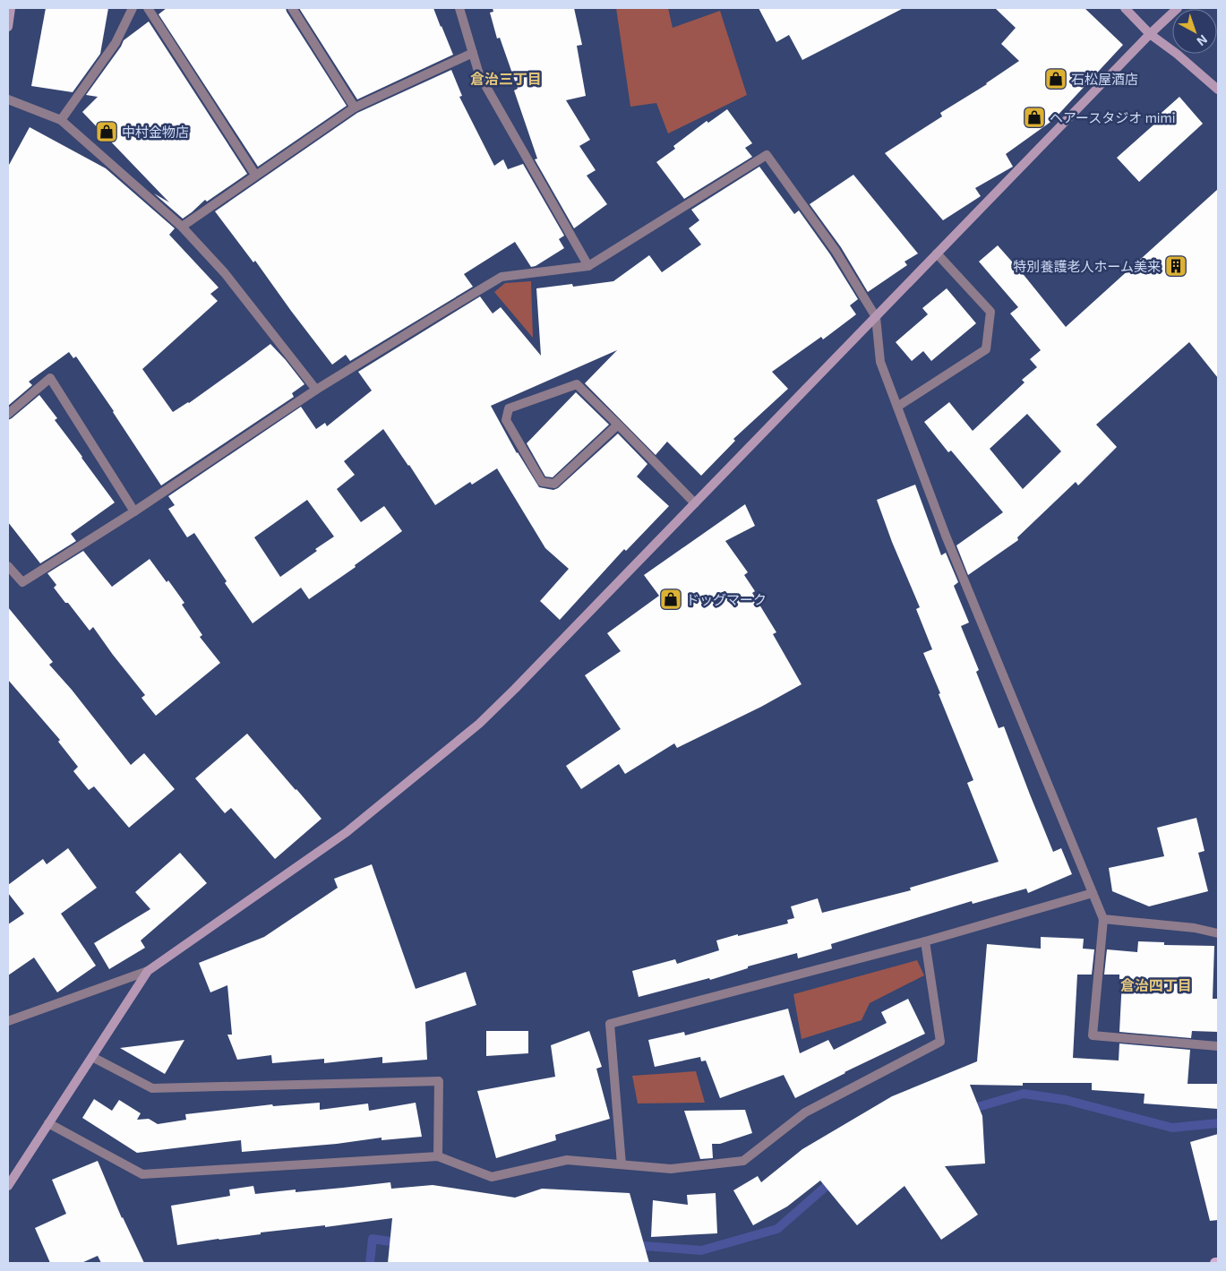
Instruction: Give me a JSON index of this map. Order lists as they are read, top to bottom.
{
  "districts": ["倉治三丁目", "倉治四丁目"],
  "places": {
    "shop": [
      "石松屋酒店",
      "ヘアースタジオ mimi",
      "中村金物店",
      "ドッグマーク"
    ],
    "building": ["特別養護老人ホーム美来"]
  },
  "north": "bottom right"
}
